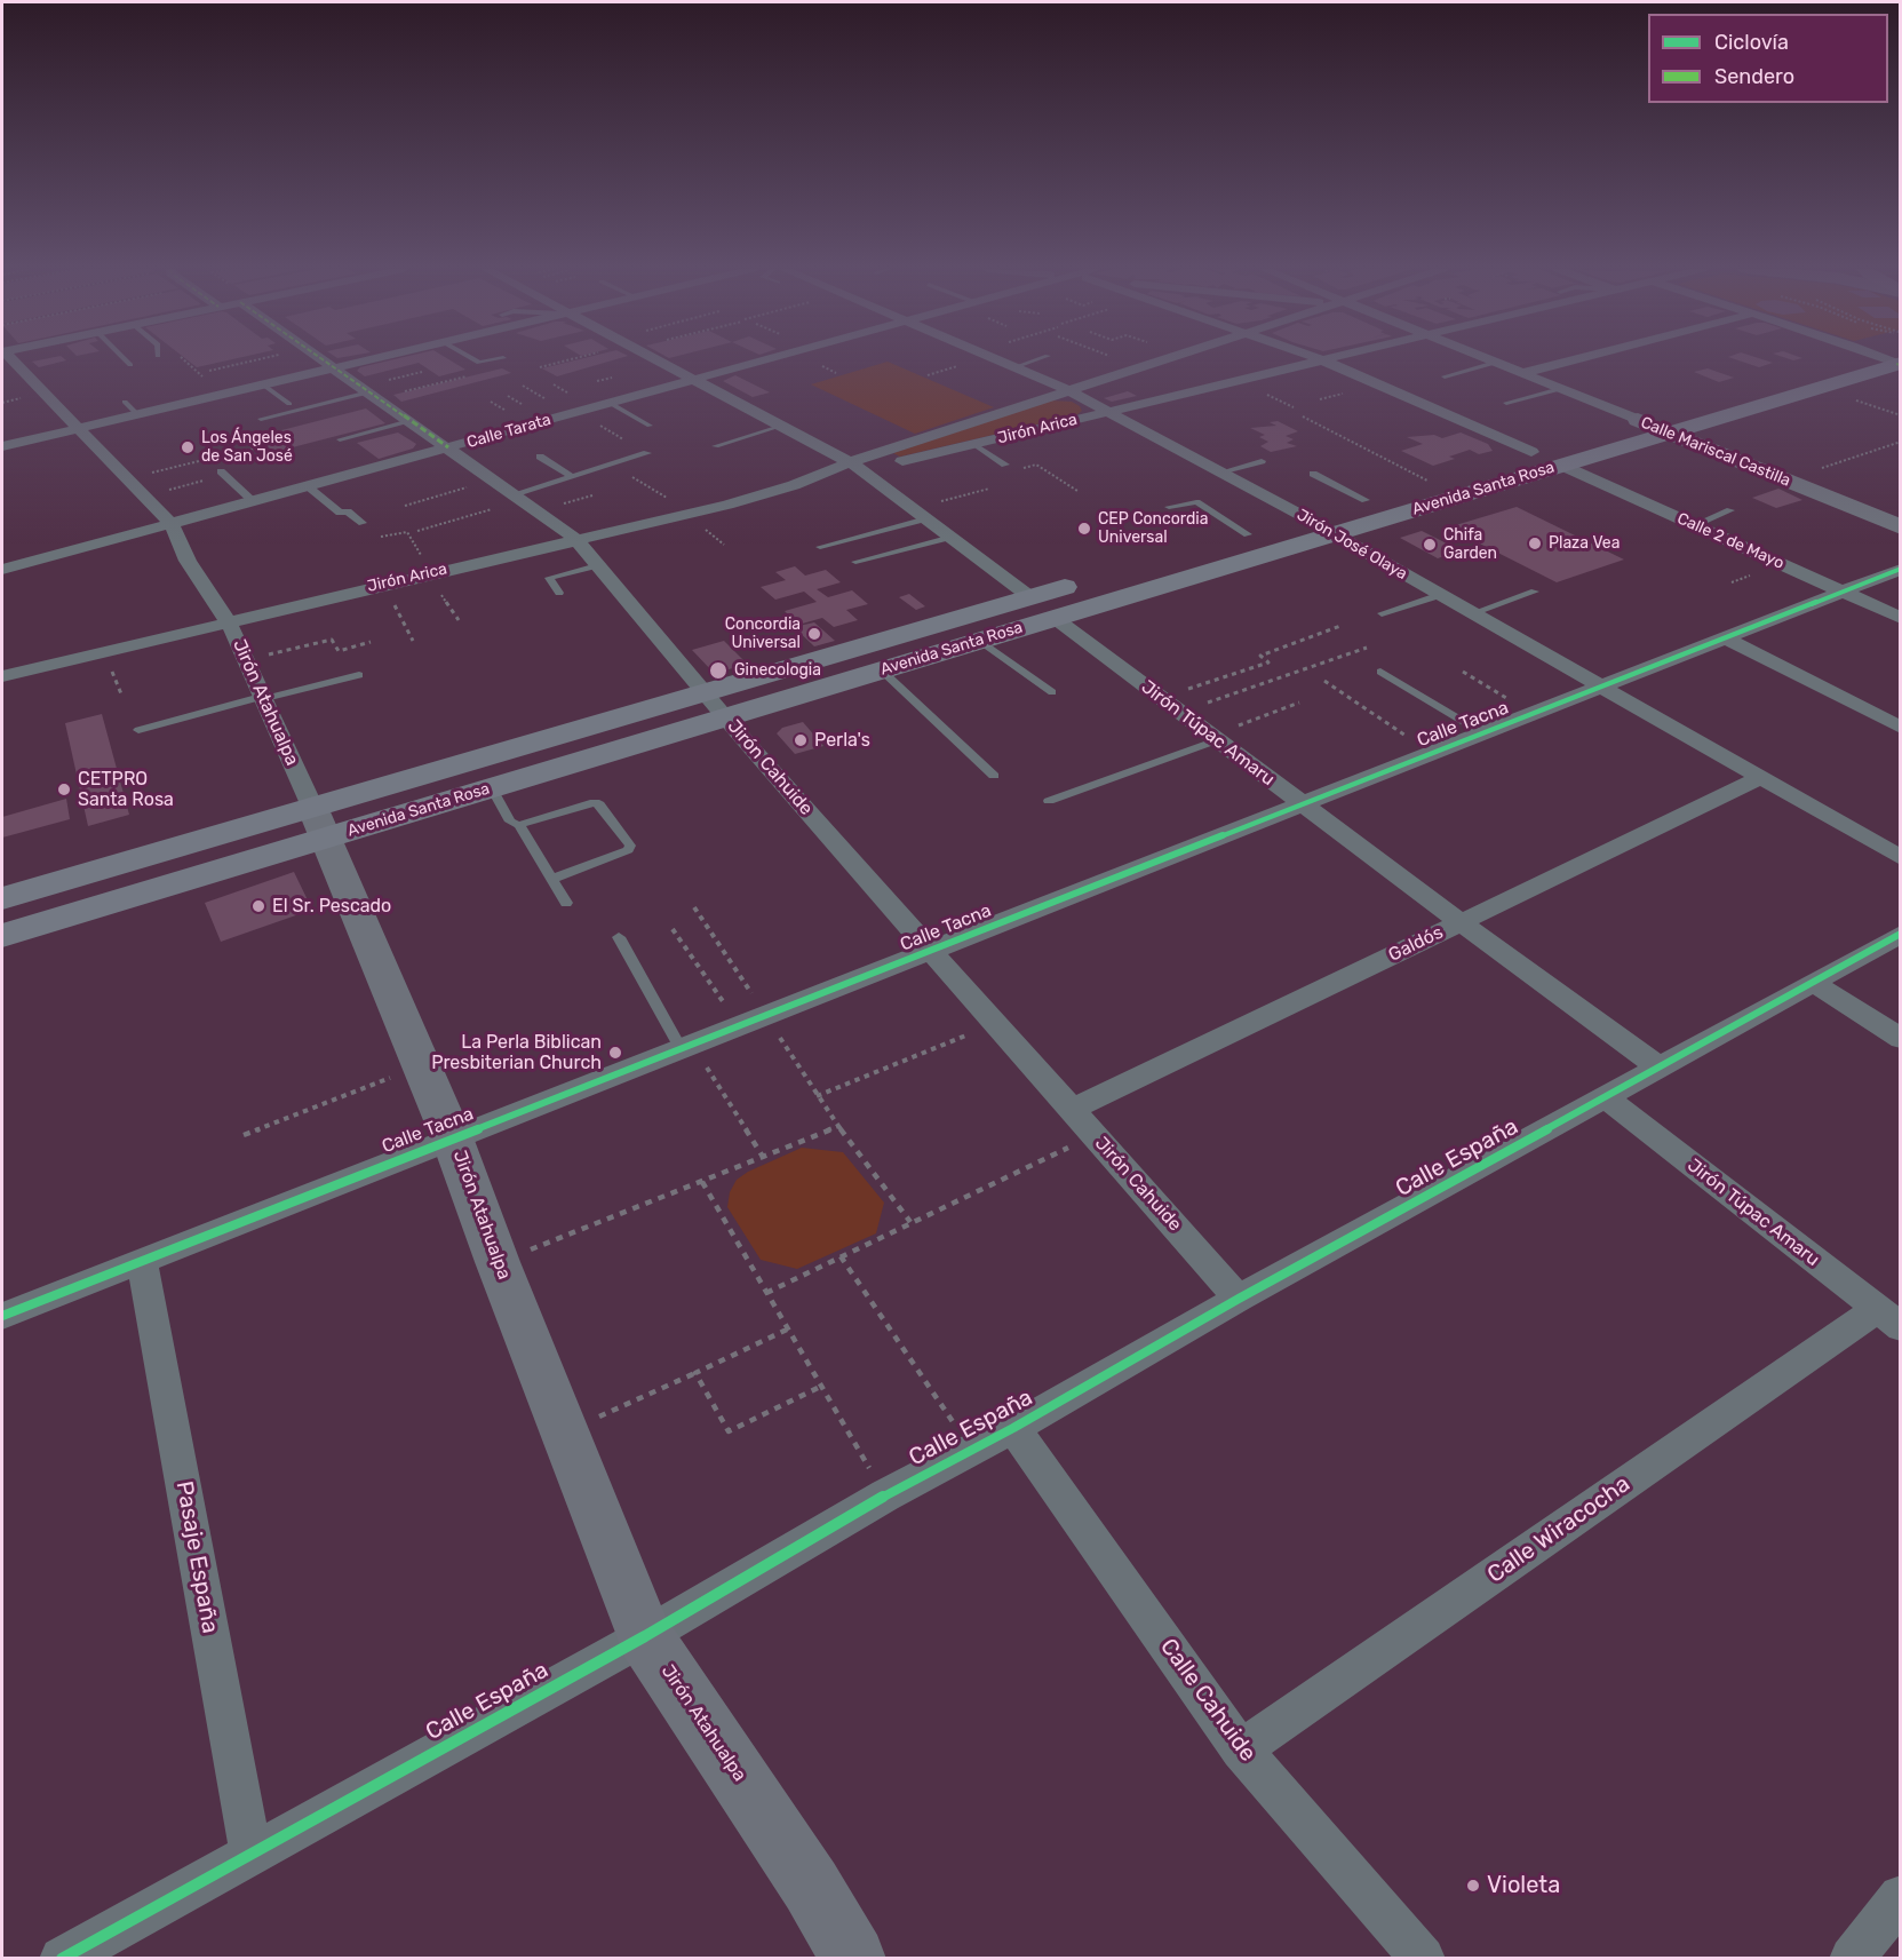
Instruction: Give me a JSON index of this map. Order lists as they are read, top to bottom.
{
  "streets": {
    "main road": ["Avenida Santa Rosa"],
    "street": [
      "Jirón Arica",
      "Calle Tarata",
      "Calle Mariscal Castilla",
      "Calle 2 de Mayo",
      "Jirón José Olaya",
      "Jirón Atahualpa",
      "Calle Tacna",
      "Jirón Túpac Amaru",
      "Jirón Cahuide",
      "Galdós",
      "Calle España",
      "Calle Wiracocha",
      "Pasaje España",
      "Calle Cahuide"
    ]
  },
  "crossings": [
    ["Jirón Arica", "Jirón José Olaya"],
    ["Jirón Arica", "Jirón Atahualpa"],
    ["Jirón Arica", "Jirón Cahuide"],
    ["Calle Tarata", "Jirón Atahualpa"],
    ["Calle Tarata", "Jirón Cahuide"],
    ["Calle Mariscal Castilla", "Avenida Santa Rosa"],
    ["Avenida Santa Rosa", "Calle 2 de Mayo"],
    ["Avenida Santa Rosa", "Jirón José Olaya"],
    ["Avenida Santa Rosa", "Jirón Atahualpa"],
    ["Avenida Santa Rosa", "Jirón Túpac Amaru"],
    ["Avenida Santa Rosa", "Jirón Cahuide"],
    ["Calle 2 de Mayo", "Calle Tacna"],
    ["Jirón José Olaya", "Calle Tacna"],
    ["Jirón José Olaya", "Galdós"],
    ["Jirón Atahualpa", "Calle Tacna"],
    ["Jirón Atahualpa", "Calle España"],
    ["Calle Tacna", "Jirón Túpac Amaru"],
    ["Calle Tacna", "Jirón Cahuide"],
    ["Calle Tacna", "Pasaje España"],
    ["Jirón Túpac Amaru", "Galdós"],
    ["Jirón Túpac Amaru", "Calle España"],
    ["Jirón Túpac Amaru", "Calle Wiracocha"],
    ["Jirón Cahuide", "Galdós"],
    ["Jirón Cahuide", "Calle España"],
    ["Calle España", "Pasaje España"],
    ["Calle España", "Calle Cahuide"],
    ["Calle Wiracocha", "Calle Cahuide"]
  ],
  "places": [
    "Los Ángeles de San José",
    "CEP Concordia Universal",
    "Plaza Vea",
    "Chifa Garden",
    "Concordia Universal",
    "Ginecologia",
    "Perla's",
    "CETPRO Santa Rosa",
    "El Sr. Pescado",
    "La Perla Biblican Presbiterian Church",
    "Violeta"
  ],
  "legend": ["Ciclovía", "Sendero"]
}
